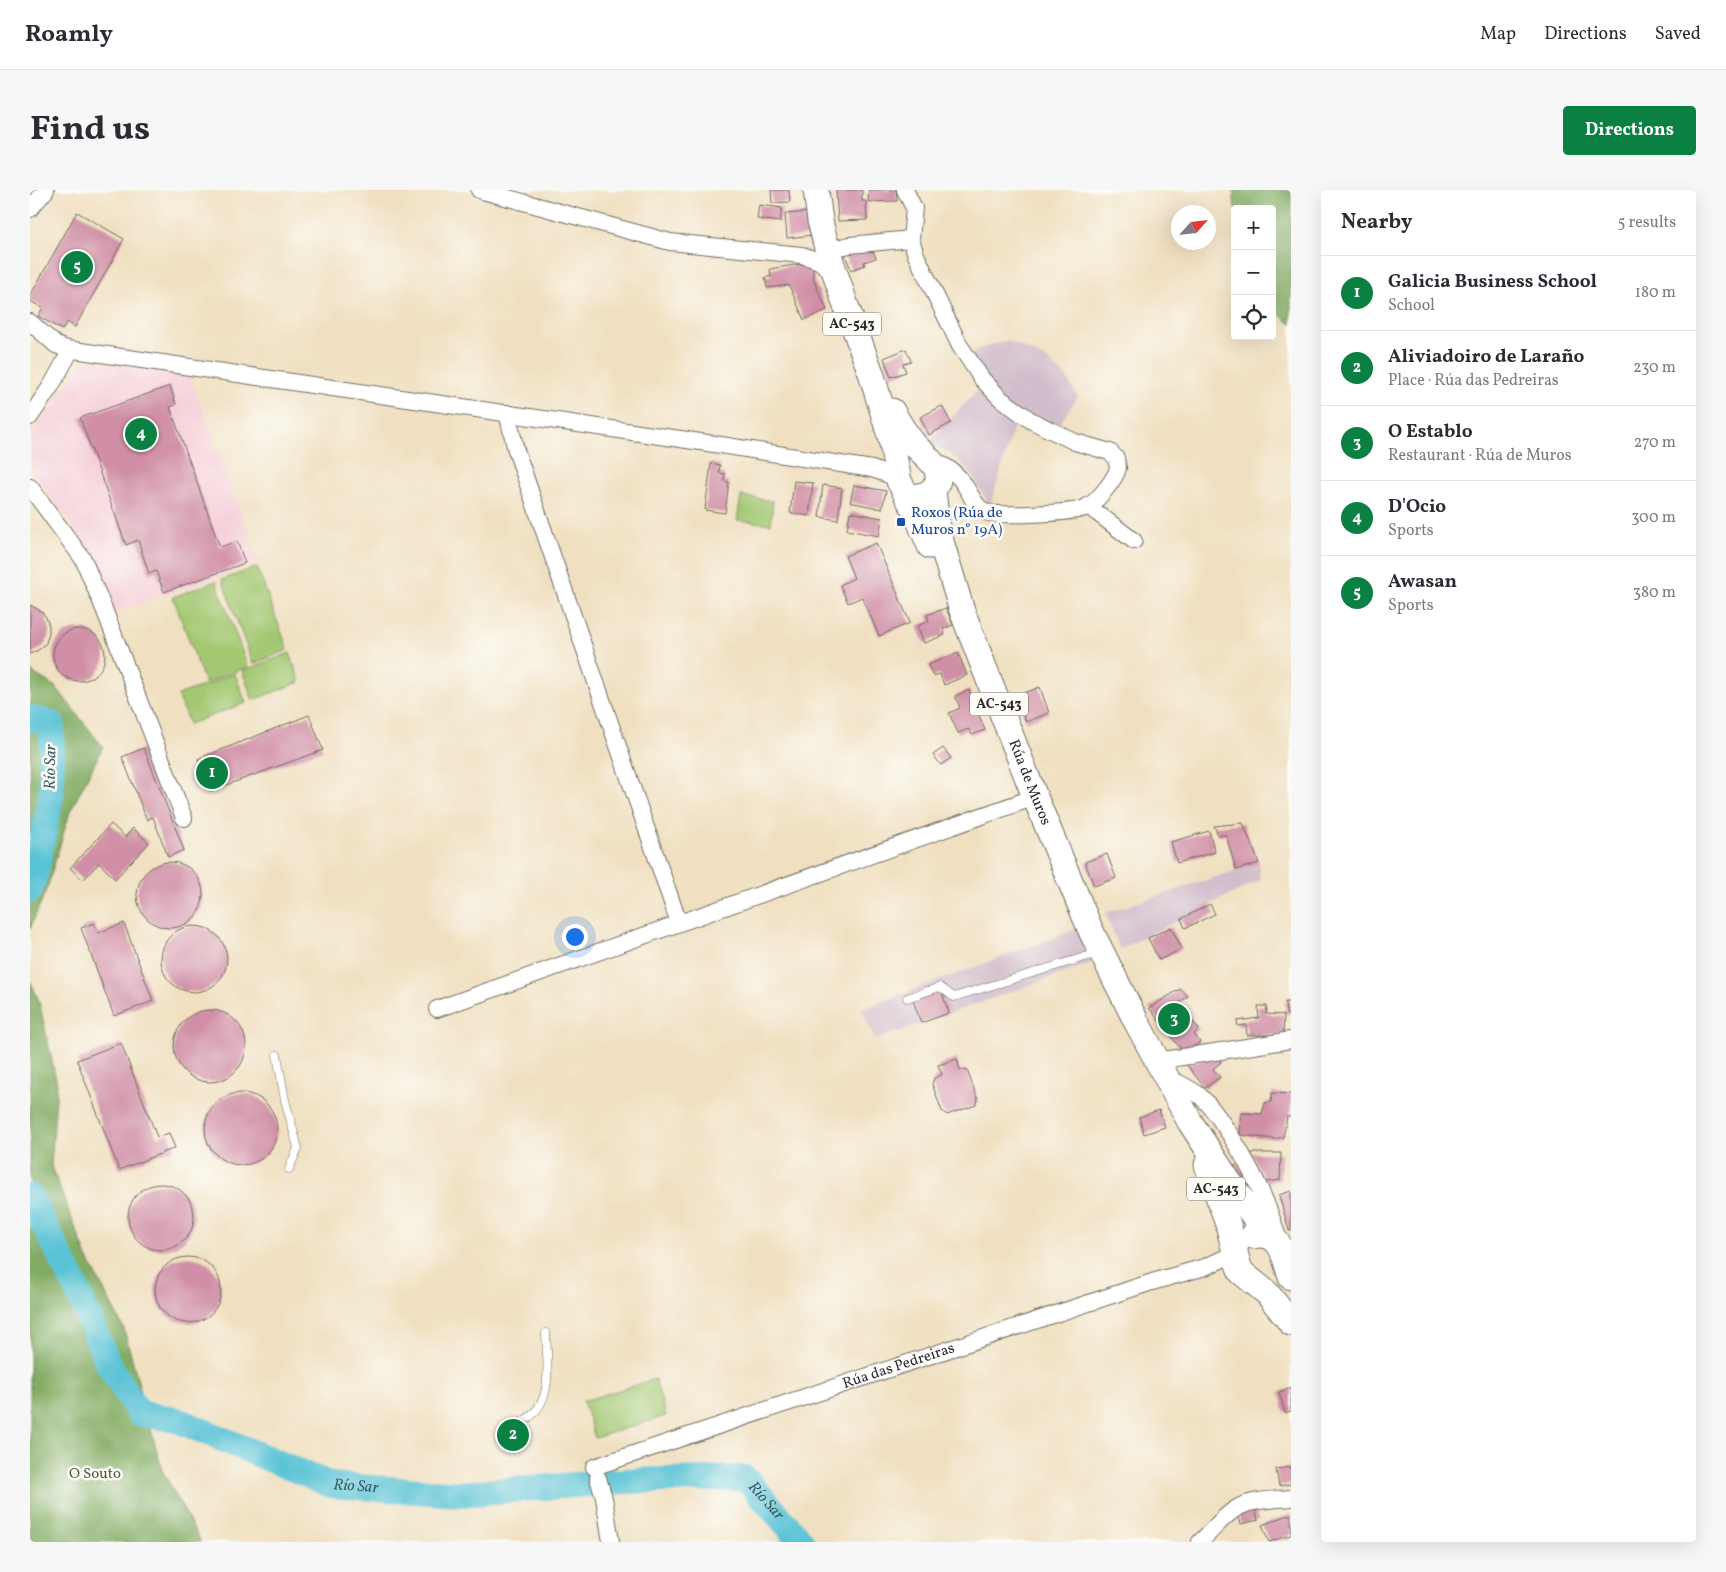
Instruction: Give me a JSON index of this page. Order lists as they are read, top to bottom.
{
  "streets": {
    "main road": ["AC-543", "Rúa de Muros"],
    "street": ["Rúa das Pedreiras"]
  },
  "crossings": [
    ["AC-543", "Rúa de Muros"],
    ["AC-543", "Rúa das Pedreiras"]
  ],
  "water": ["Río Sar"],
  "parks": ["O Souto"],
  "places": {
    "transit": ["Roxos (Rúa de Muros n° 19A)"]
  },
  "north": "top right",
  "page": {
    "header": "Roamly",
    "nav": ["Map", "Directions", "Saved"],
    "title": "Find us",
    "buttons": "Directions",
    "heading": ["Nearby", "5 results"],
    "map_buttons": ["+", "−"],
    "pins": [
      "5",
      "4",
      "1",
      "3",
      "2"
    ],
    "list": [
      {
        "mark": "1",
        "name": "Galicia Business School",
        "note": "School",
        "value": "180 m"
      },
      {
        "mark": "2",
        "name": "Aliviadoiro de Laraño",
        "note": "Place · Rúa das Pedreiras",
        "value": "230 m"
      },
      {
        "mark": "3",
        "name": "O Establo",
        "note": "Restaurant · Rúa de Muros",
        "value": "270 m"
      },
      {
        "mark": "4",
        "name": "D'Ocio",
        "note": "Sports",
        "value": "300 m"
      },
      {
        "mark": "5",
        "name": "Awasan",
        "note": "Sports",
        "value": "380 m"
      }
    ]
  }
}
